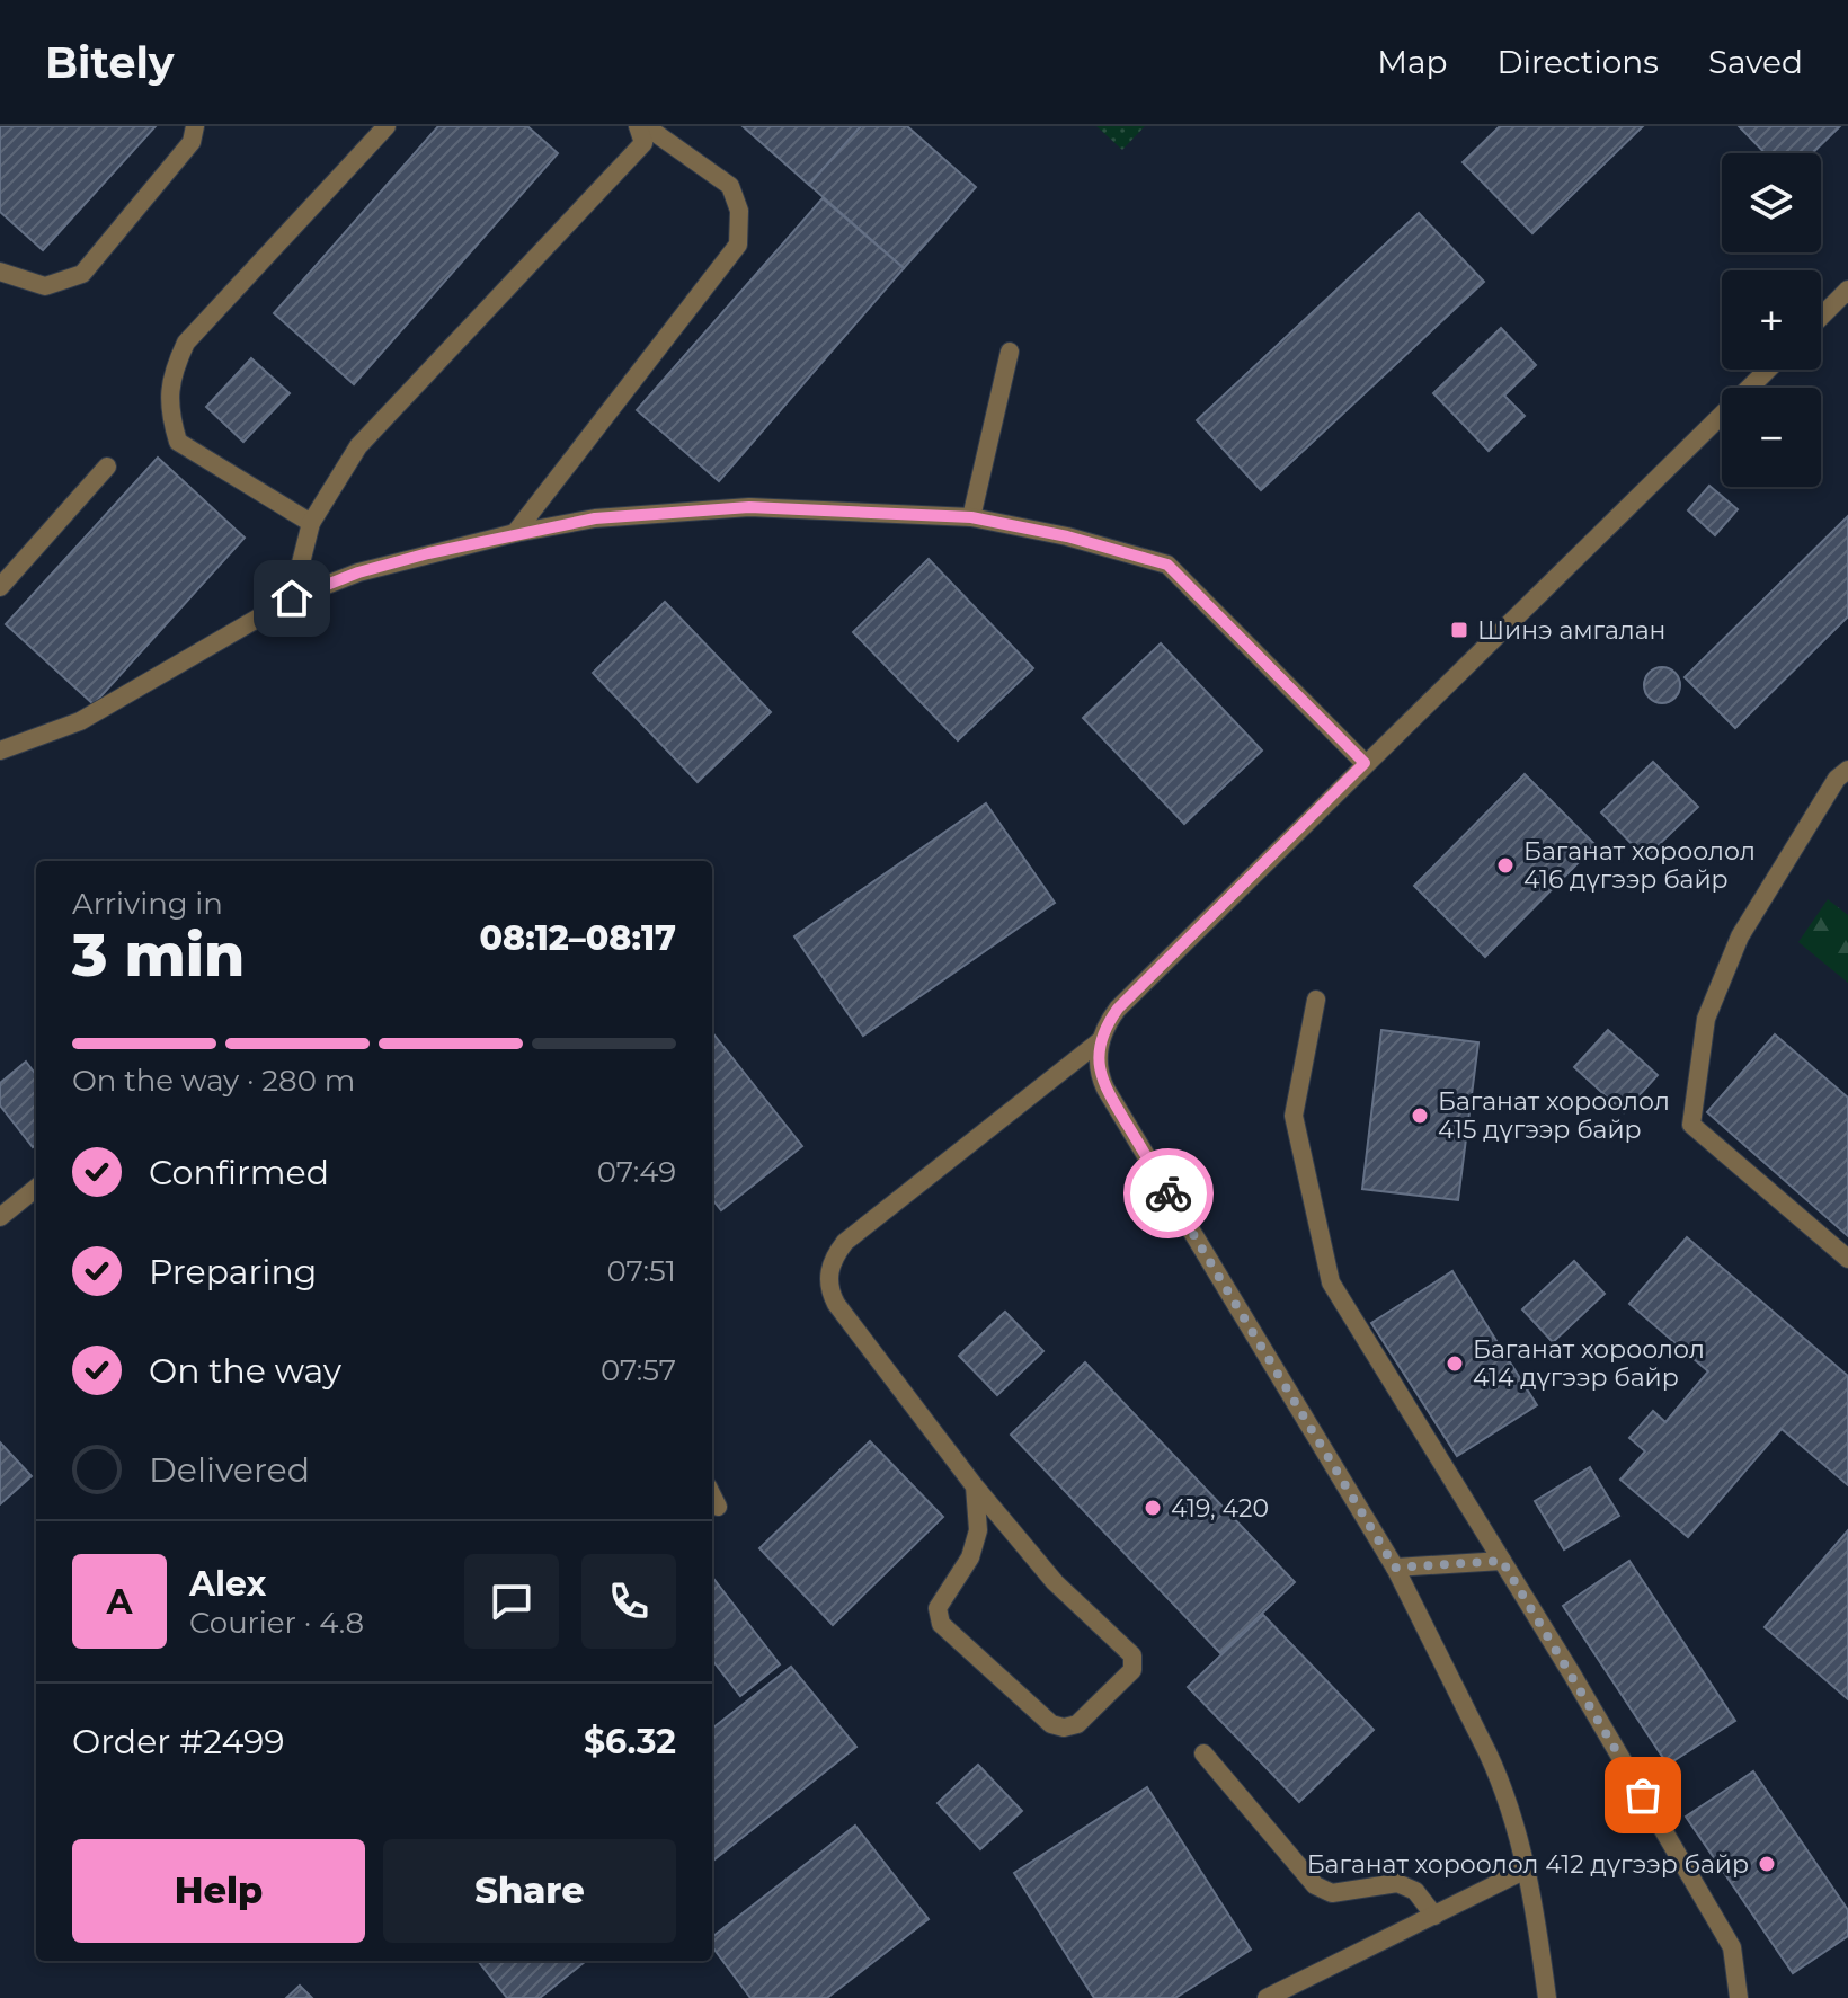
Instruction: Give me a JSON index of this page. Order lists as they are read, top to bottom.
{
  "places": {
    "transit": ["Шинэ амгалан"],
    "other": [
      "Баганат хороолол 416 дүгээр байр",
      "Баганат хороолол 415 дүгээр байр",
      "Баганат хороолол 414 дүгээр байр",
      "419, 420",
      "Баганат хороолол 412 дүгээр байр"
    ]
  },
  "page": {
    "header": "Bitely",
    "nav": ["Map", "Directions", "Saved"],
    "map_buttons": ["+", "−"],
    "heading": ["3 min", "Arriving in", "08:12–08:17"],
    "panel": [
      "Alex",
      "Courier · 4.8",
      "Order #2499",
      "$6.32"
    ],
    "bar": "On the way · 280 m",
    "list": [
      ["Confirmed", "07:49"],
      ["Preparing", "07:51"],
      ["On the way", "07:57"],
      "Delivered"
    ],
    "round": "A",
    "buttons": ["Help", "Share"]
  }
}
